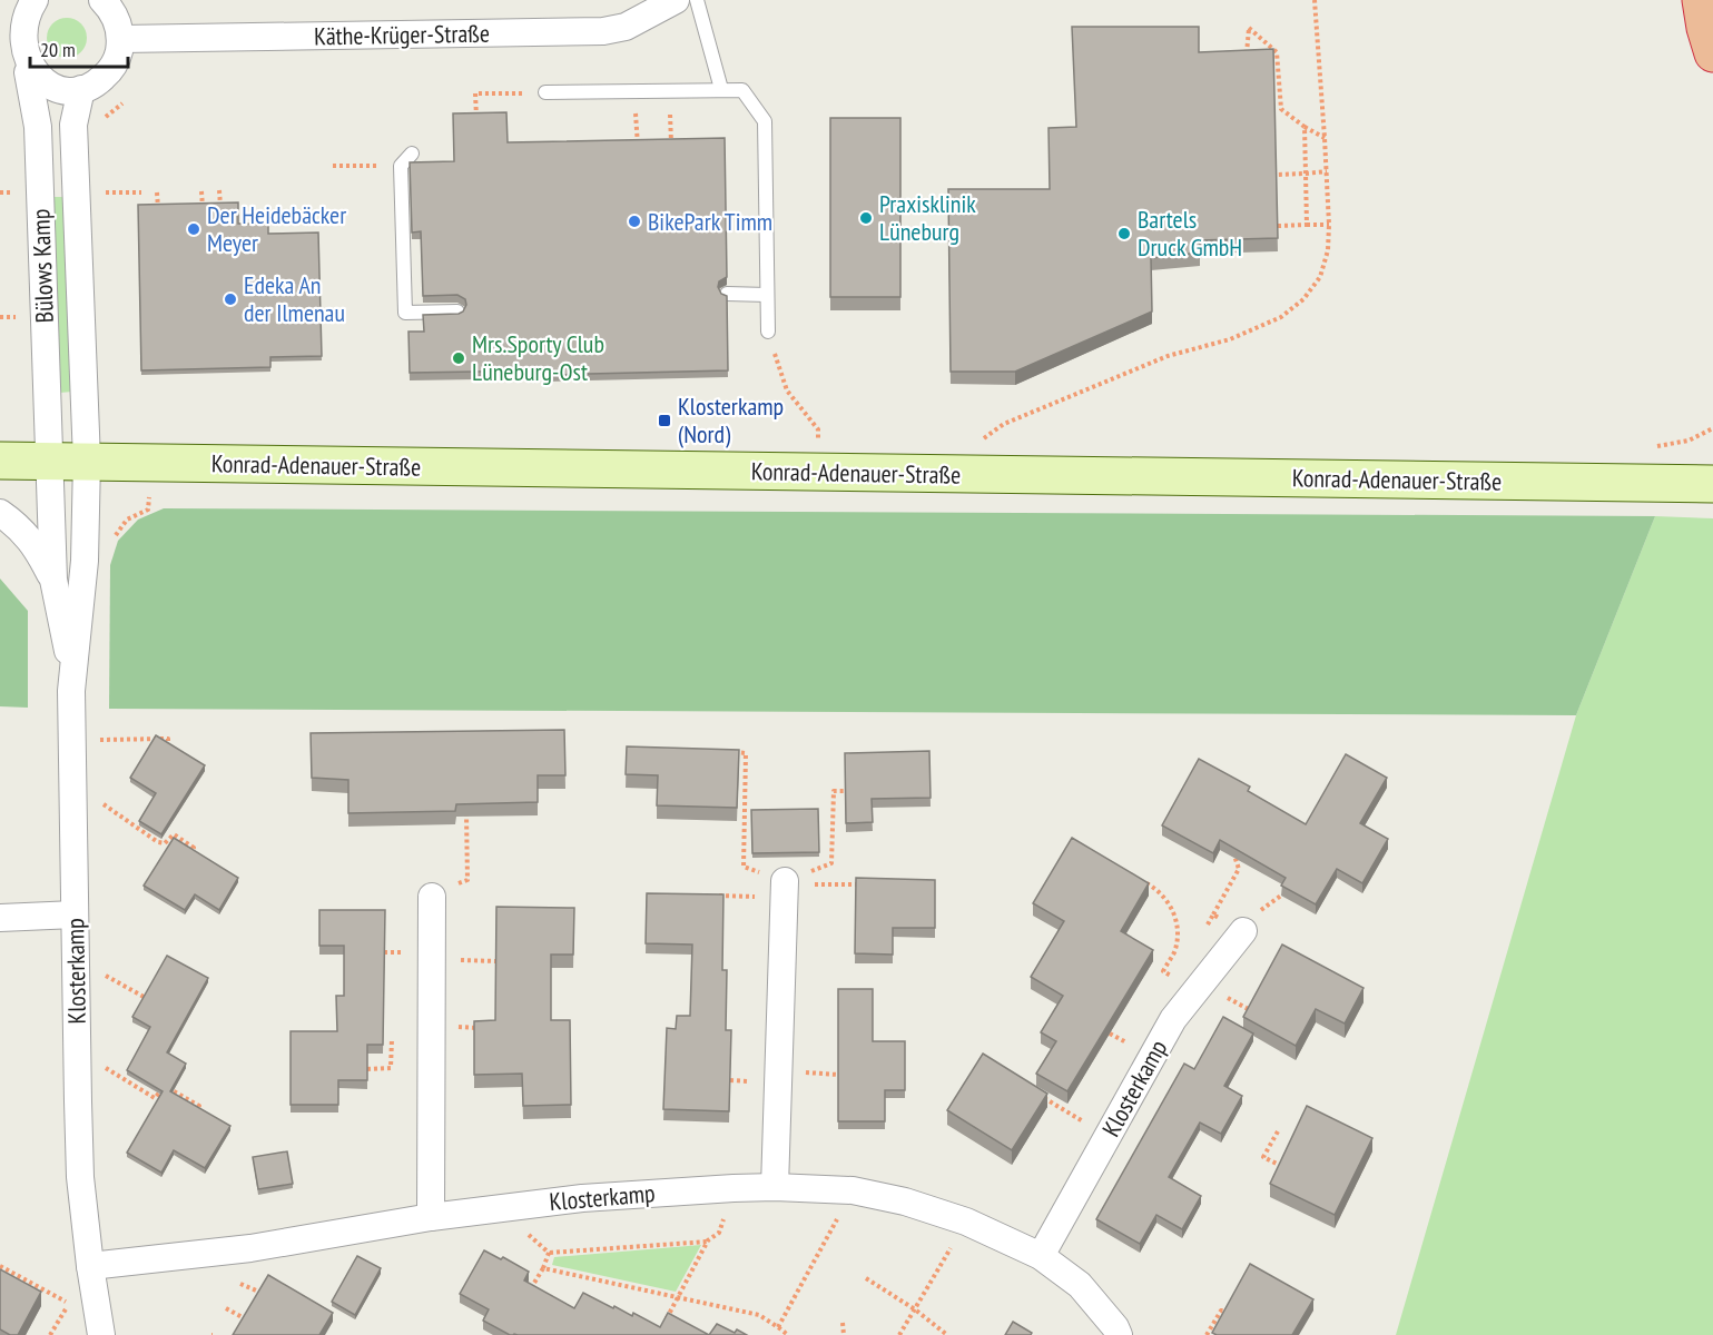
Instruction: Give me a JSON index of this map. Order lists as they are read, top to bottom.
{
  "streets": {
    "main road": ["Konrad-Adenauer-Straße"],
    "street": ["Käthe-Krüger-Straße", "Bülows Kamp", "Klosterkamp"]
  },
  "crossings": [
    ["Bülows Kamp", "Konrad-Adenauer-Straße"],
    ["Bülows Kamp", "Klosterkamp"],
    ["Konrad-Adenauer-Straße", "Klosterkamp"]
  ],
  "places": {
    "other": [
      "Praxisklinik Lüneburg",
      "BikePark Timm",
      "Der Heidebäcker Meyer",
      "Bartels Druck GmbH",
      "Edeka An der Ilmenau",
      "Mrs.Sporty Club Lüneburg-Ost"
    ],
    "transit": ["Klosterkamp (Nord)"]
  },
  "scale_bar": "20 m"
}
